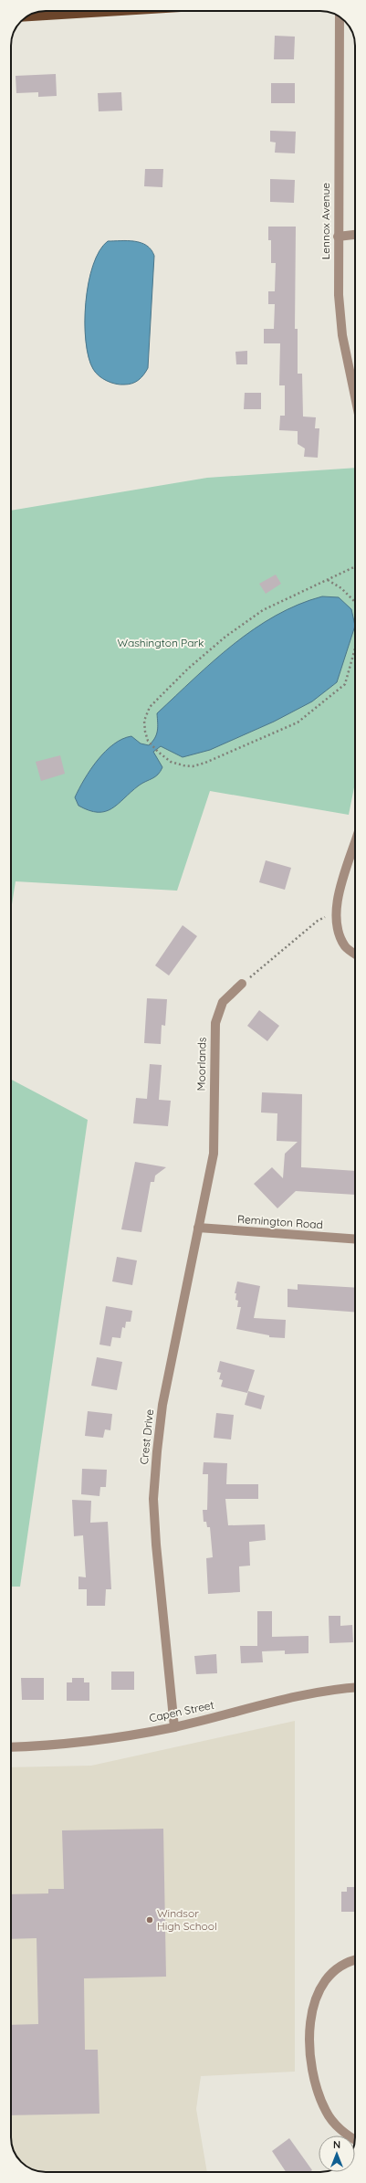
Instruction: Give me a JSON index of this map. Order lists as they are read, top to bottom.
{
  "streets": {
    "street": [
      "Lennox Avenue",
      "Moorlands",
      "Remington Road",
      "Crest Drive",
      "Capen Street"
    ]
  },
  "crossings": [
    ["Moorlands", "Crest Drive"],
    ["Remington Road", "Crest Drive"],
    ["Crest Drive", "Capen Street"]
  ],
  "parks": ["Washington Park"],
  "places": ["Windsor High School"],
  "north": "top"
}
